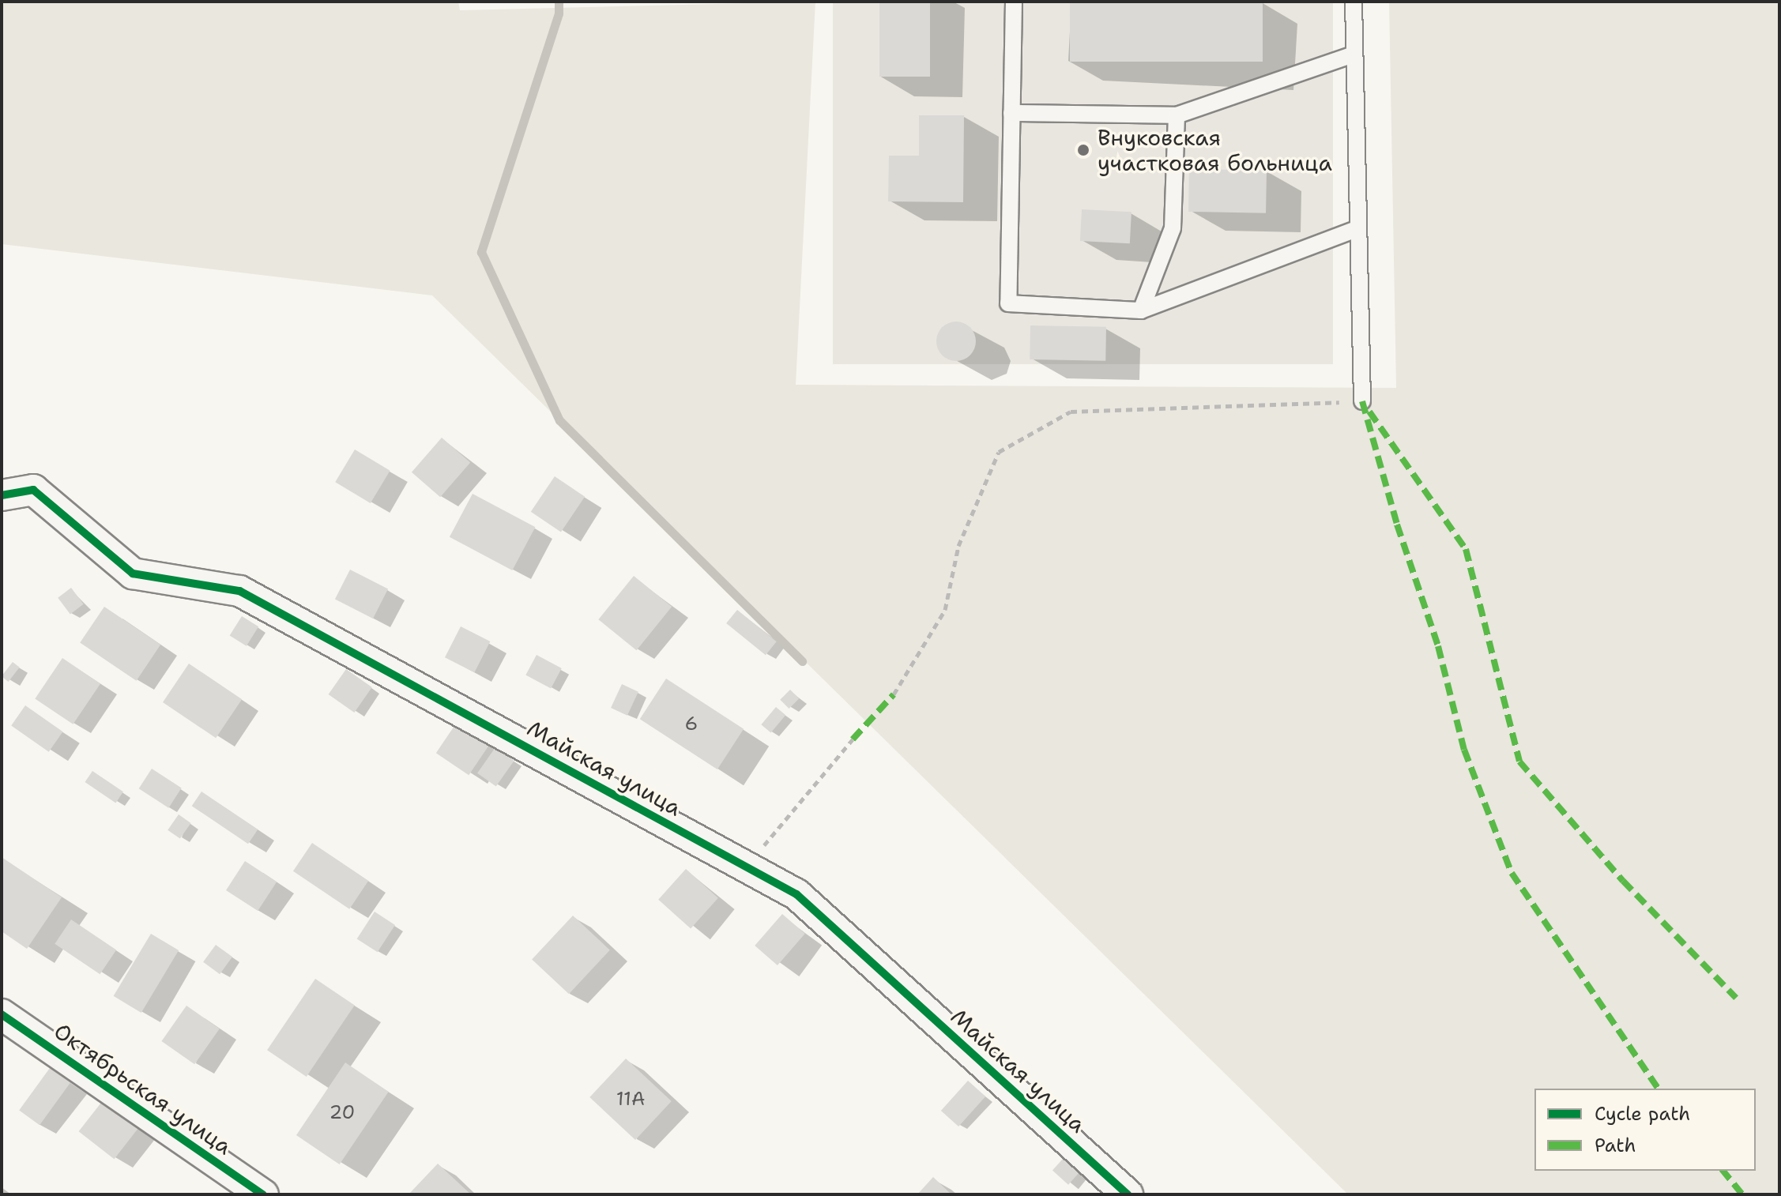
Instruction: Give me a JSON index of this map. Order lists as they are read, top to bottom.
{
  "streets": {
    "street": ["Майская улица", "Октябрьская улица"]
  },
  "places": ["Внуковская участковая больница"],
  "house_numbers": ["6", "11А", "20"],
  "legend": ["Cycle path", "Path"]
}
